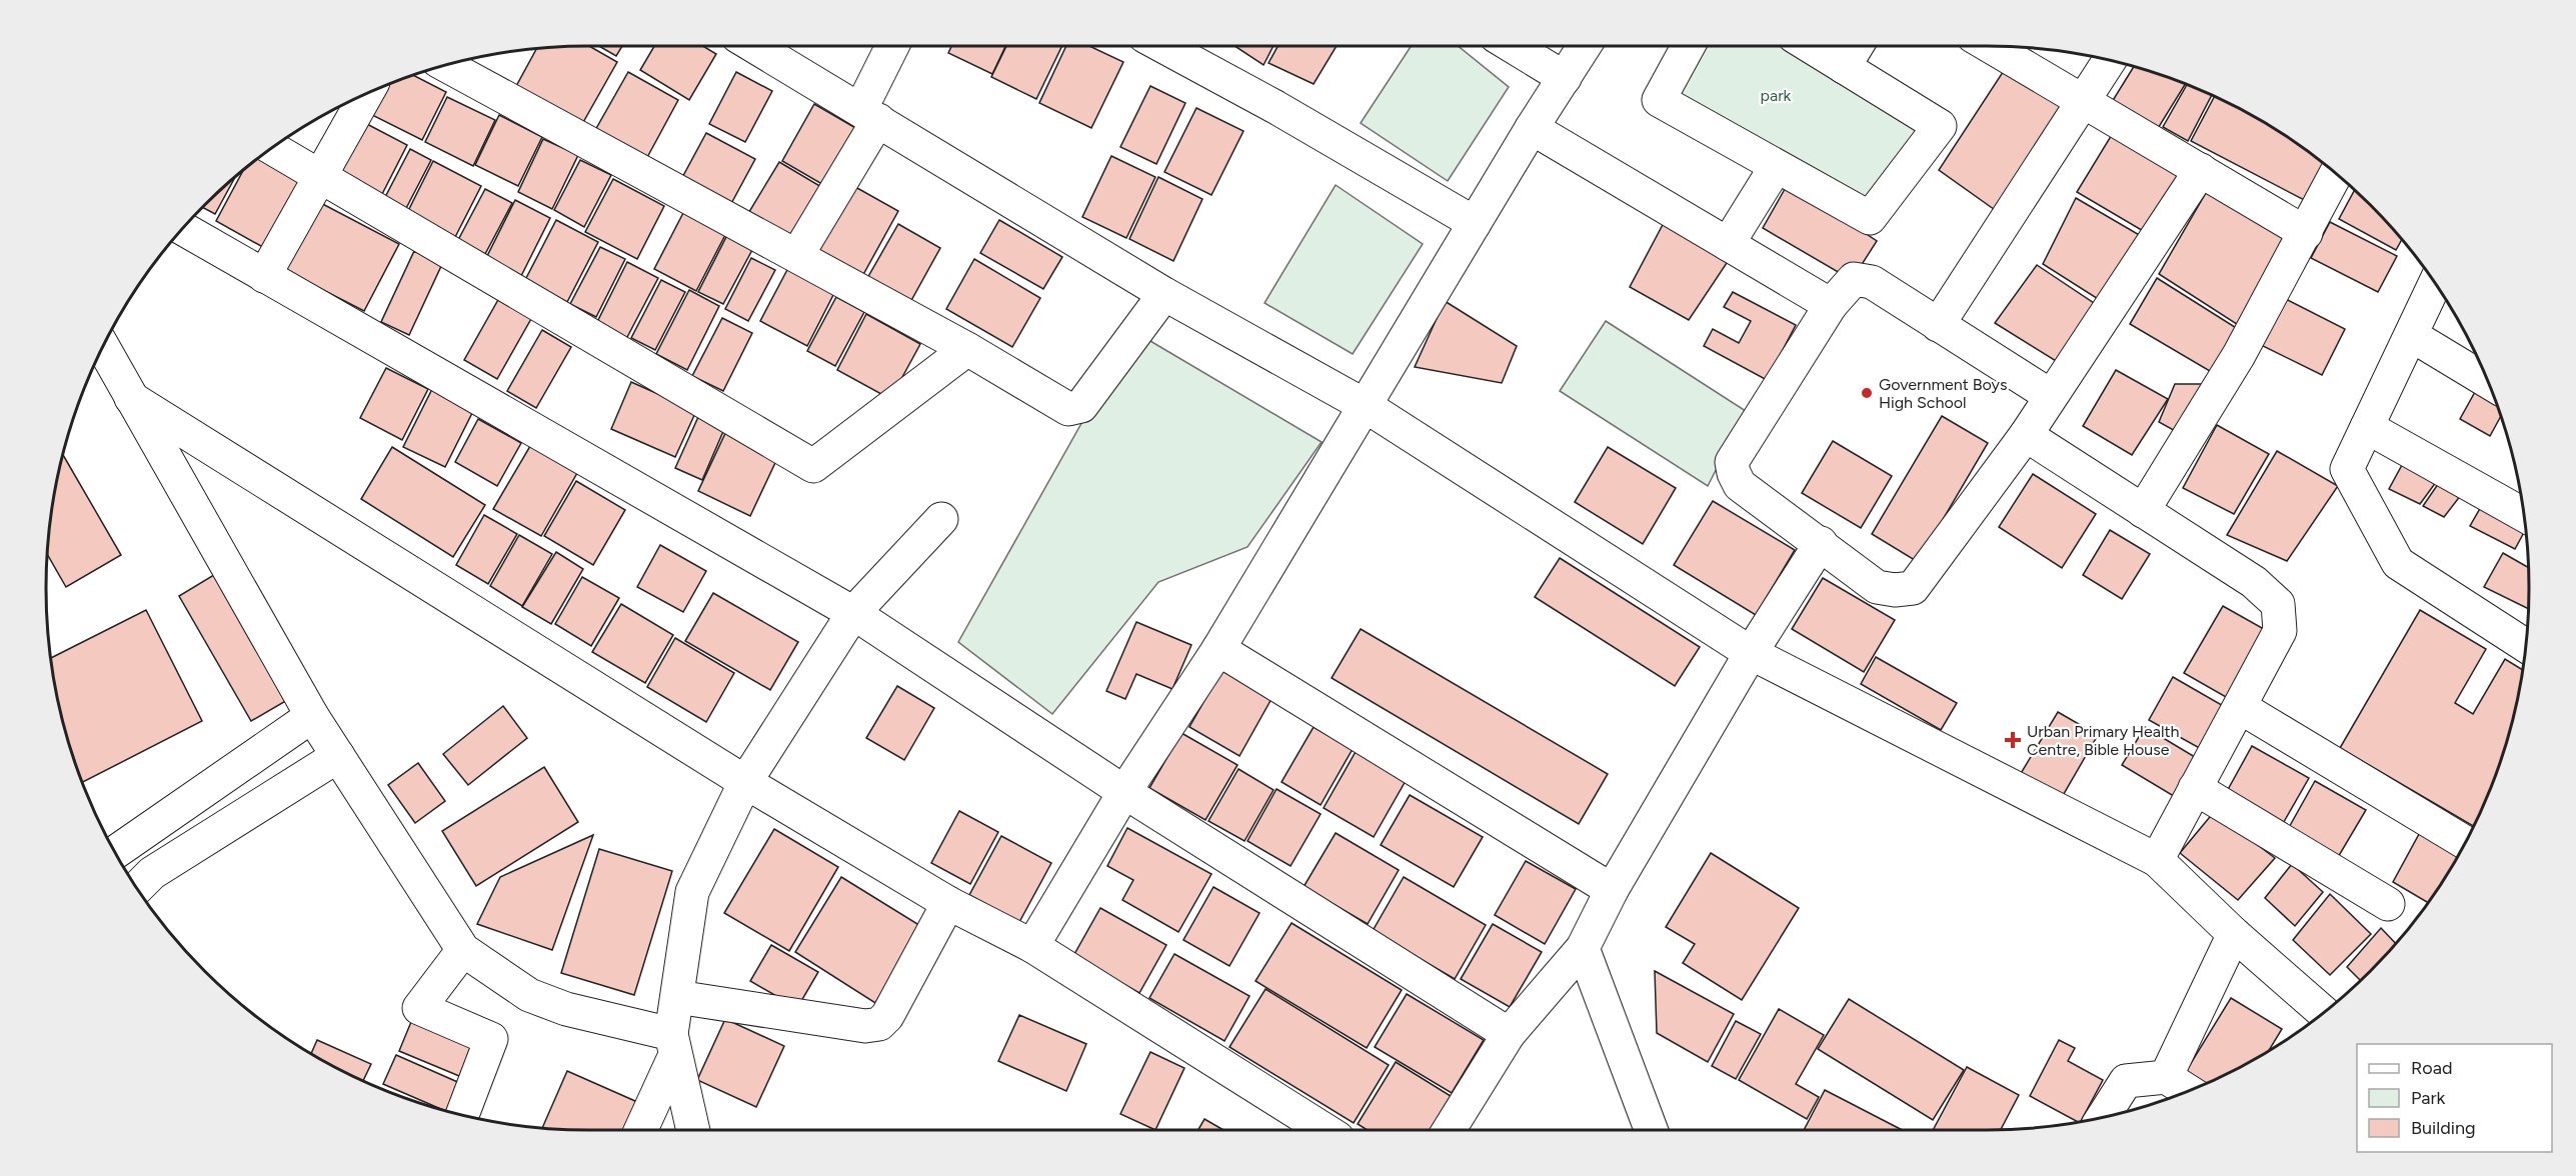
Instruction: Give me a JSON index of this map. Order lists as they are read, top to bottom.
{
  "parks": ["park"],
  "places": {
    "other": ["Government Boys High School"],
    "health": ["Urban Primary Health Centre, Bible House"]
  },
  "legend": ["Road", "Park", "Building"]
}
